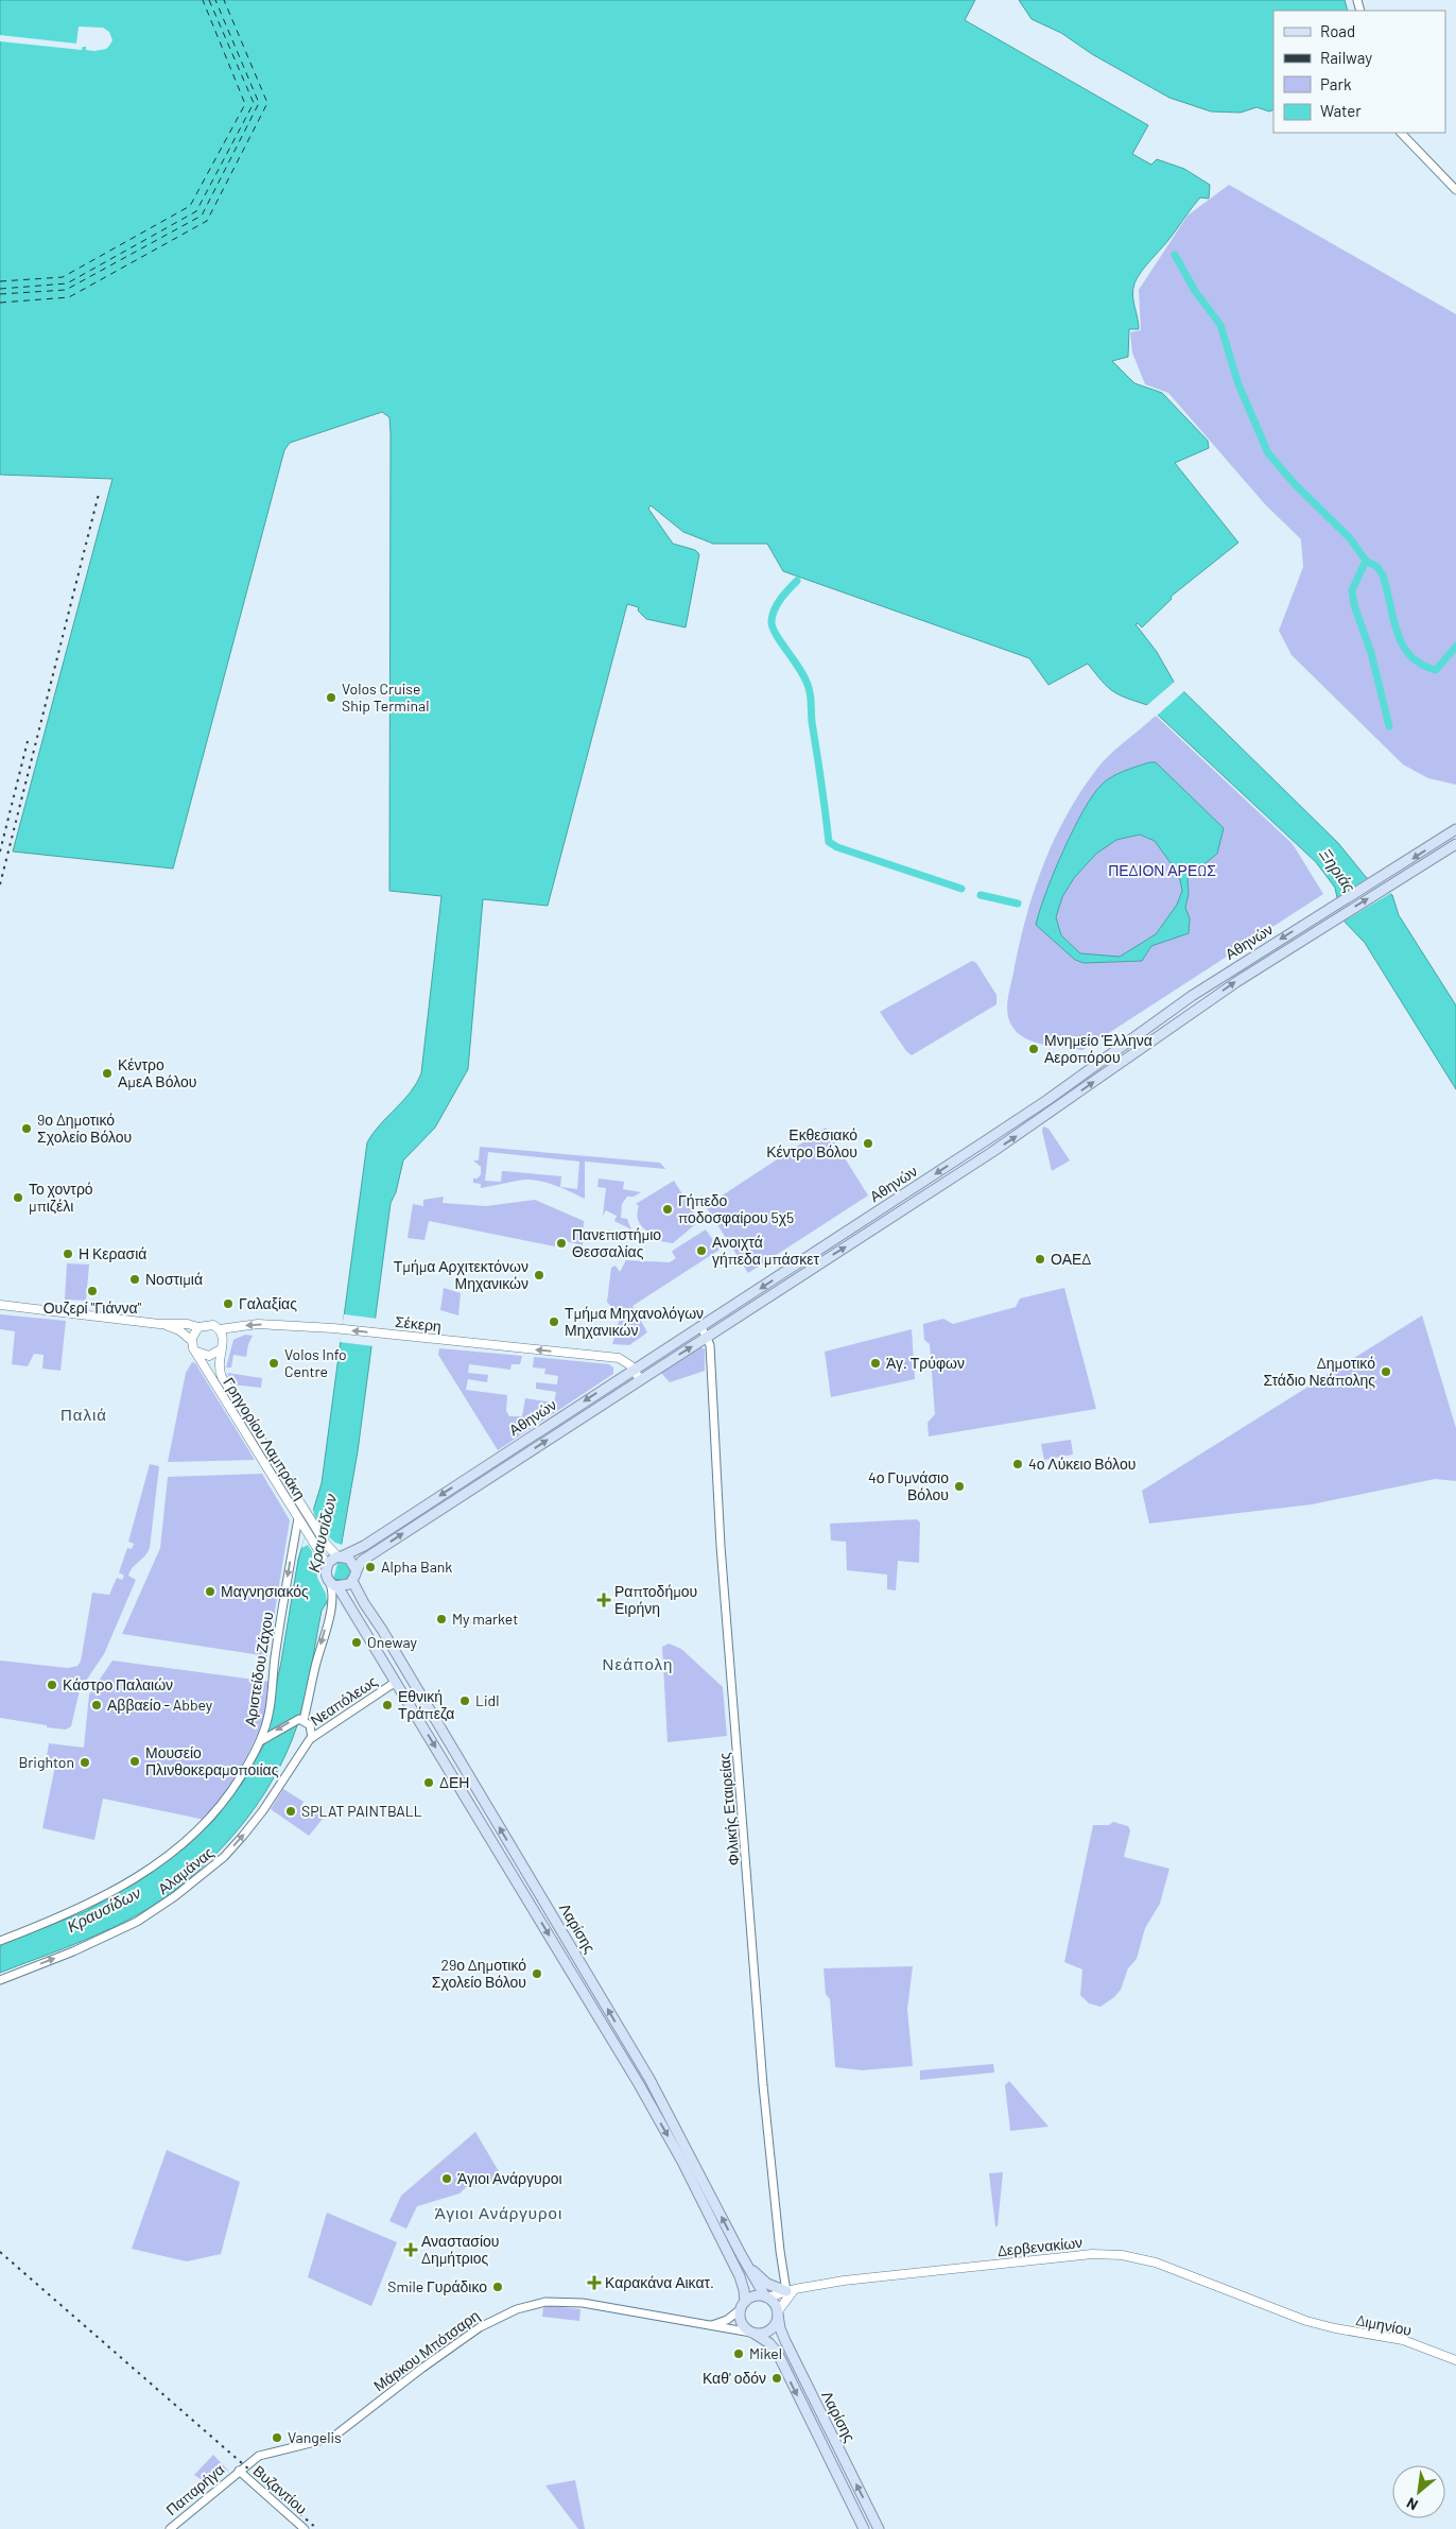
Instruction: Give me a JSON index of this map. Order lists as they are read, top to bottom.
{
  "streets": {
    "main road": [
      "Αθηνών",
      "Σέκερη",
      "Γρηγορίου Λαμπράκη",
      "Λαρίσης",
      "Δερβενακίων",
      "Διμηνίου"
    ],
    "street": [
      "Αριστείδου Ζάχου",
      "Νεαπόλεως",
      "Φιλικής Εταιρείας",
      "Αλαμάνας",
      "Μάρκου Μπότσαρη",
      "Παπαρήγα",
      "Βυζαντίου"
    ]
  },
  "crossings": [
    ["Αθηνών", "Σέκερη"],
    ["Αθηνών", "Γρηγορίου Λαμπράκη"],
    ["Αθηνών", "Φιλικής Εταιρείας"],
    ["Αθηνών", "Λαρίσης"],
    ["Σέκερη", "Γρηγορίου Λαμπράκη"],
    ["Γρηγορίου Λαμπράκη", "Αριστείδου Ζάχου"],
    ["Γρηγορίου Λαμπράκη", "Λαρίσης"],
    ["Αριστείδου Ζάχου", "Νεαπόλεως"],
    ["Νεαπόλεως", "Αλαμάνας"],
    ["Νεαπόλεως", "Λαρίσης"],
    ["Φιλικής Εταιρείας", "Δερβενακίων"],
    ["Λαρίσης", "Δερβενακίων"],
    ["Λαρίσης", "Μάρκου Μπότσαρη"],
    ["Δερβενακίων", "Διμηνίου"],
    ["Δερβενακίων", "Μάρκου Μπότσαρη"],
    ["Μάρκου Μπότσαρη", "Παπαρήγα"],
    ["Μάρκου Μπότσαρη", "Βυζαντίου"],
    ["Παπαρήγα", "Βυζαντίου"]
  ],
  "one_way": ["Σέκερη", "Αλαμάνας"],
  "districts": ["Παλιά", "Νεάπολη", "Άγιοι Ανάργυροι"],
  "water": ["Ξηριάς", "Κραυσίδων"],
  "parks": ["ΠΕΔΙΟΝ ΑΡΕΩΣ"],
  "places": {
    "other": [
      "Volos Cruise Ship Terminal",
      "Μνημείο Έλληνα Αεροπόρου",
      "Κέντρο ΑμεΑ Βόλου",
      "9ο Δημοτικό Σχολείο Βόλου",
      "Εκθεσιακό Κέντρο Βόλου",
      "Το χοντρό μπιζέλι",
      "Γήπεδο ποδοσφαίρου 5χ5",
      "Πανεπιστήμιο Θεσσαλίας",
      "Ανοιχτά γήπεδα μπάσκετ",
      "Η Κερασιά",
      "ΟΑΕΔ",
      "Τμήμα Αρχιτεκτόνων Μηχανικών",
      "Νοστιμιά",
      "Ουζερί \"Γιάννα\"",
      "Γαλαξίας",
      "Τμήμα Μηχανολόγων Μηχανικών",
      "Volos Info Centre",
      "Άγ. Τρύφων",
      "Δημοτικό Στάδιο Νεάπολης",
      "4ο Λύκειο Βόλου",
      "4ο Γυμνάσιο Βόλου",
      "Alpha Bank",
      "Μαγνησιακός",
      "My market",
      "Oneway",
      "Κάστρο Παλαιών",
      "Lidl",
      "Αββαείο - Abbey",
      "Εθνική Τράπεζα",
      "Μουσείο Πλινθοκεραμοποιίας",
      "Brighton",
      "ΔΕΗ",
      "SPLAT PAINTBALL",
      "29ο Δημοτικό Σχολείο Βόλου",
      "Άγιοι Ανάργυροι",
      "Smile Γυράδικο",
      "Mikel",
      "Καθ' οδόν",
      "Vangelis"
    ],
    "health": ["Ραπτοδήμου Ειρήνη", "Αναστασίου Δημήτριος", "Καρακάνα Αικατ."]
  },
  "legend": [
    "Road",
    "Railway",
    "Park",
    "Water"
  ],
  "north": "bottom left"
}
